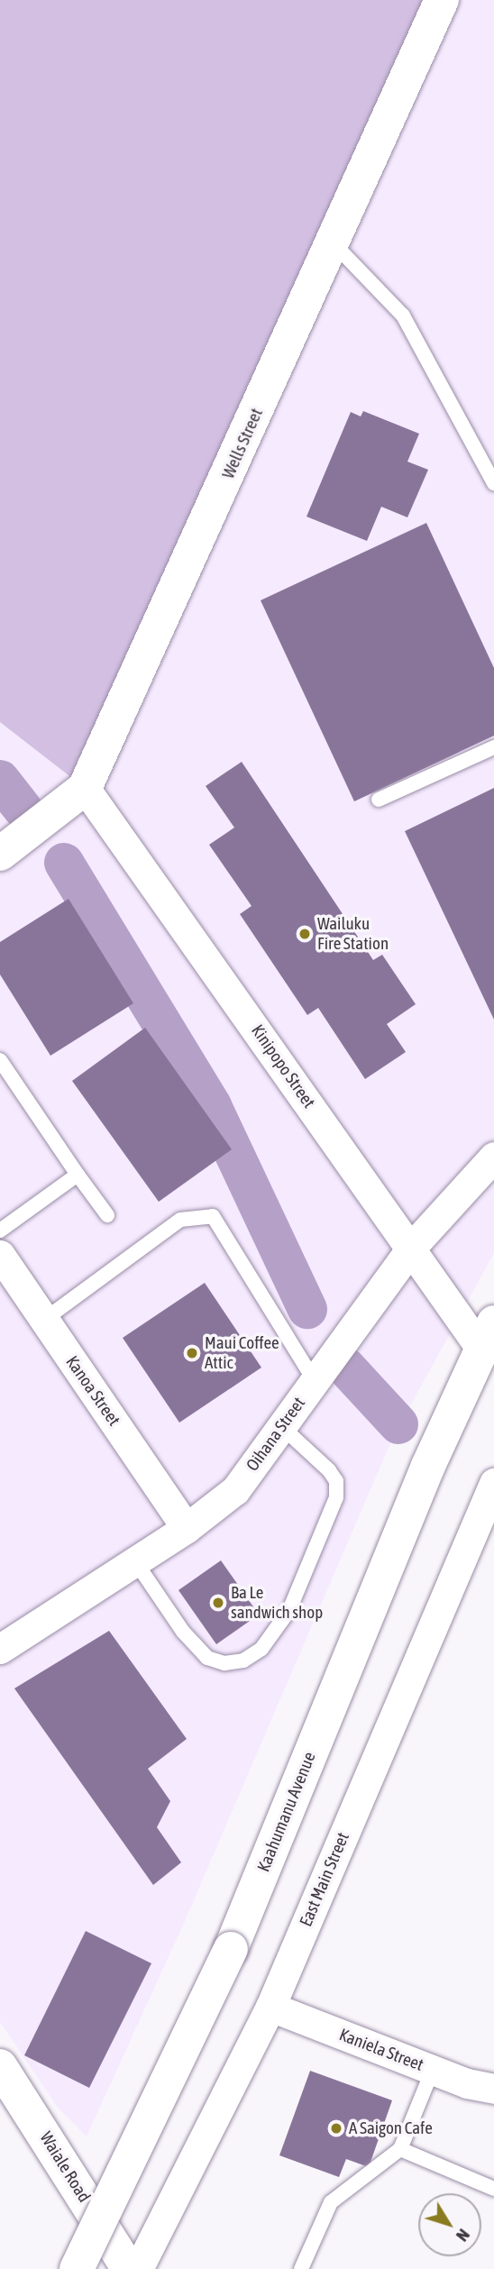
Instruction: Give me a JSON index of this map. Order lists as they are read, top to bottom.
{
  "streets": {
    "street": [
      "Wells Street",
      "Kinipopo Street",
      "Kanoa Street",
      "Oihana Street",
      "Kaahumanu Avenue",
      "East Main Street",
      "Kaniela Street",
      "Waiale Road"
    ]
  },
  "crossings": [
    ["Wells Street", "Kinipopo Street"],
    ["Kinipopo Street", "Oihana Street"],
    ["Kinipopo Street", "Kaahumanu Avenue"],
    ["Kanoa Street", "Oihana Street"],
    ["East Main Street", "Kaniela Street"]
  ],
  "places": [
    "Wailuku Fire Station",
    "Maui Coffee Attic",
    "Ba Le sandwich shop",
    "A Saigon Cafe"
  ],
  "north": "bottom right"
}
